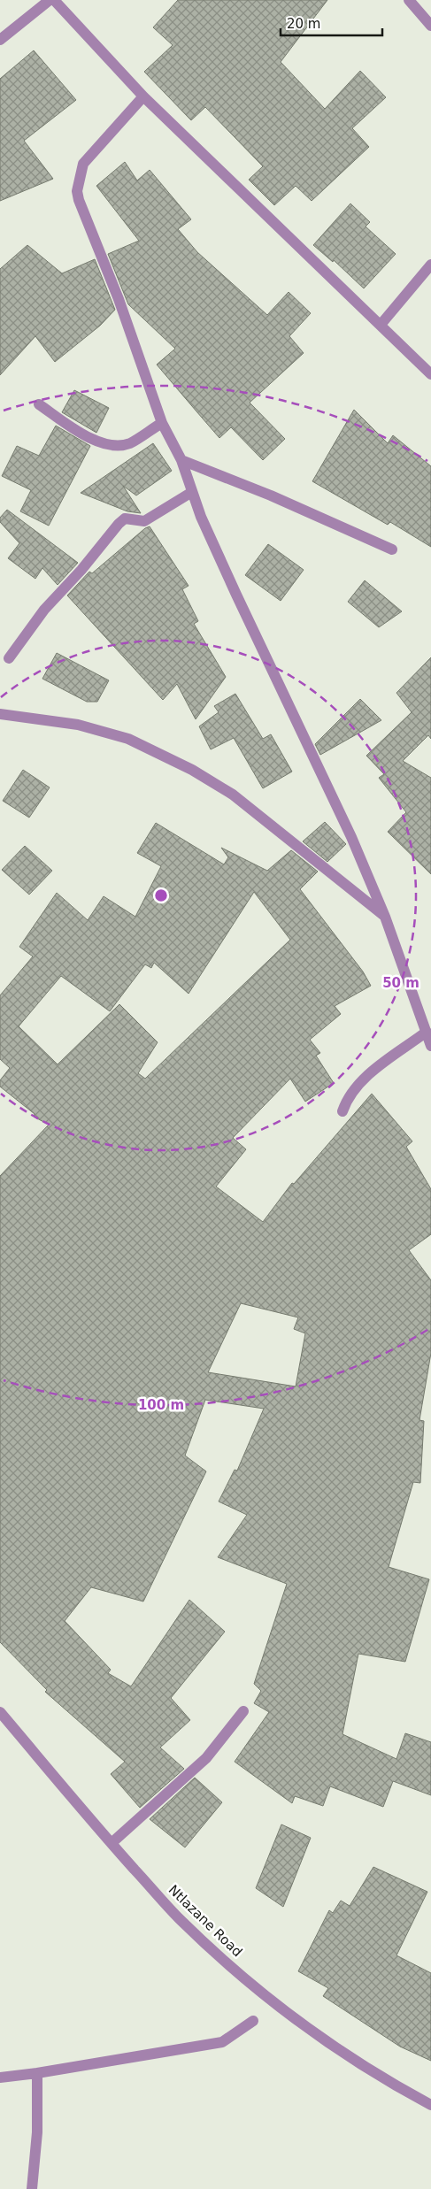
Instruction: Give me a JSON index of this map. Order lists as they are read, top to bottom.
{
  "streets": {
    "street": ["Ntlazane Road"]
  },
  "scale_bar": "20 m",
  "rings": ["50 m", "100 m"]
}
